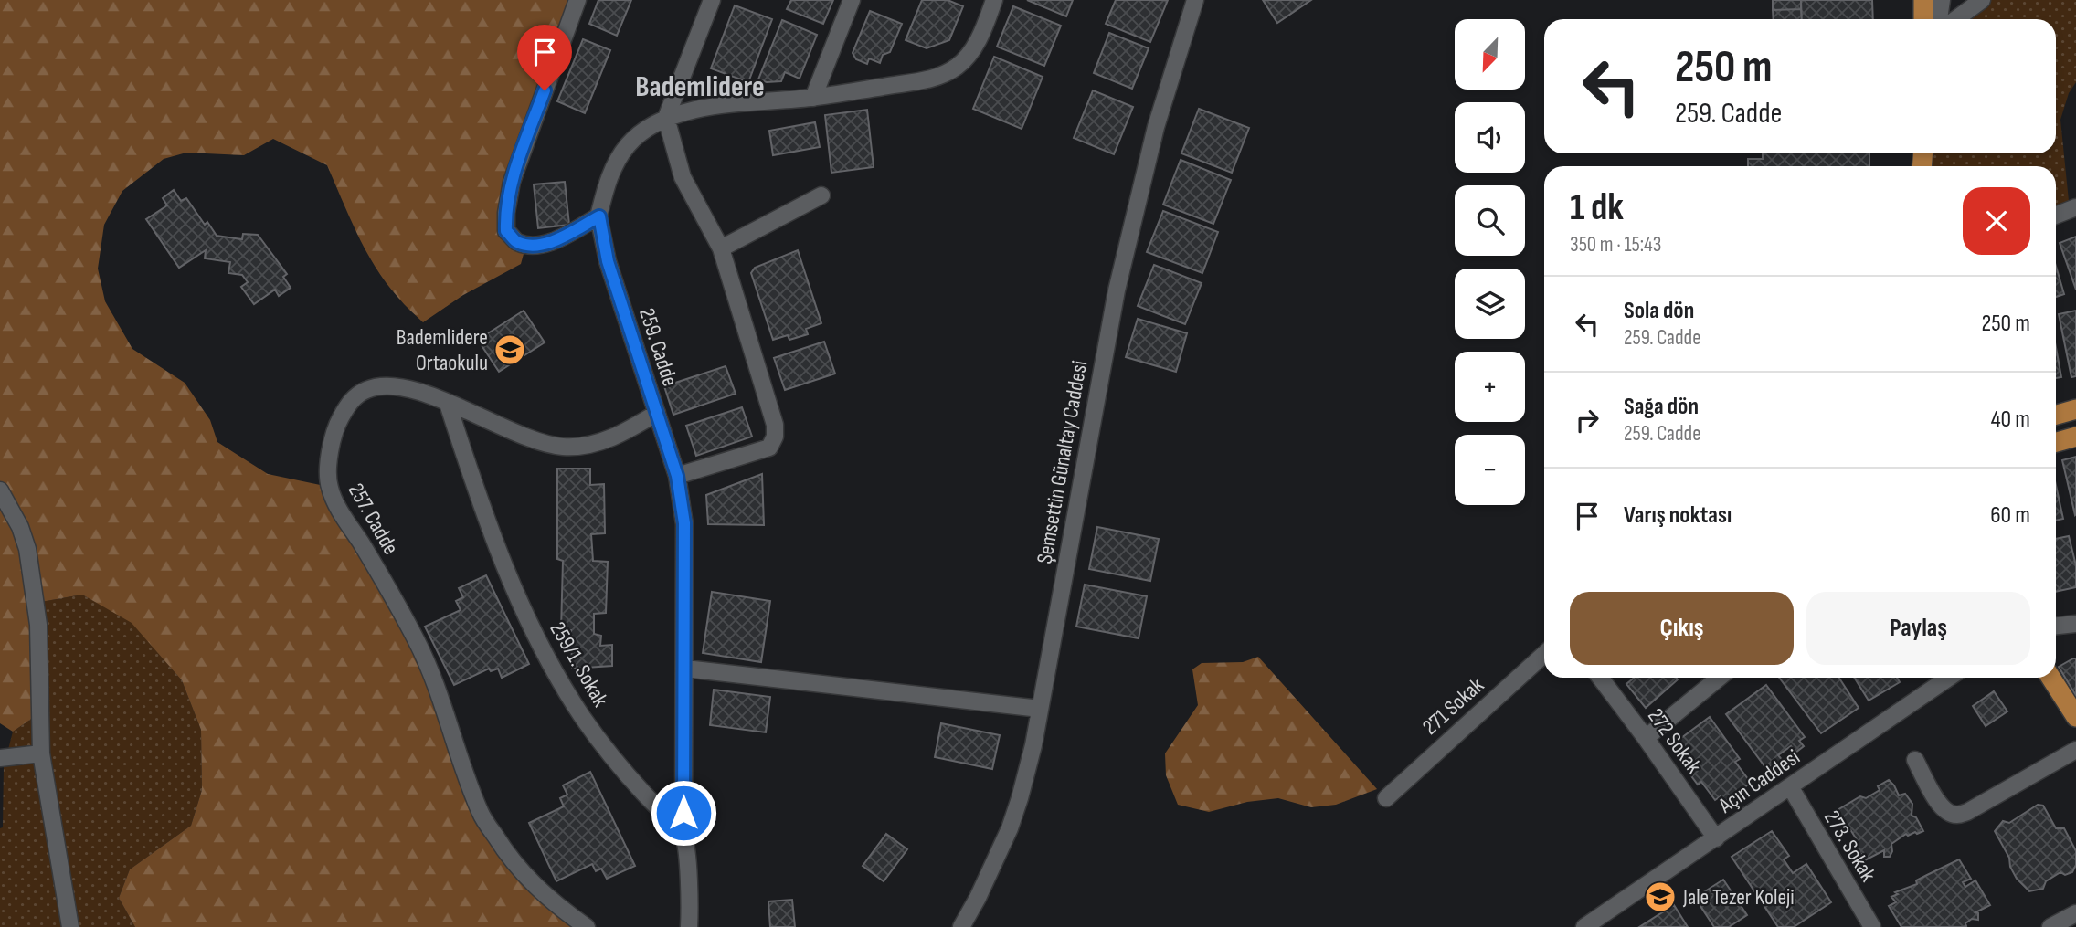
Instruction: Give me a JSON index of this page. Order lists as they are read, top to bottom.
{
  "streets": {
    "street": [
      "259. Cadde",
      "Şemsettin Günaltay Caddesi",
      "257. Cadde",
      "259/1. Sokak",
      "271 Sokak",
      "272 Sokak",
      "Açın Caddesi",
      "273. Sokak"
    ]
  },
  "crossings": [
    ["259. Cadde", "257. Cadde"],
    ["259. Cadde", "259/1. Sokak"],
    ["257. Cadde", "259/1. Sokak"],
    ["272 Sokak", "Açın Caddesi"],
    ["Açın Caddesi", "273. Sokak"]
  ],
  "districts": ["Bademlidere"],
  "places": {
    "school or university": ["Bademlidere Ortaokulu", "Jale Tezer Koleji"]
  },
  "north": "bottom left",
  "page": {
    "map_buttons": ["+", "−"],
    "turn": ["250 m", "259. Cadde"],
    "heading": ["1 dk", "350 m · 15:43"],
    "list": [
      {
        "name": "Sola dön",
        "note": "259. Cadde",
        "value": "250 m"
      },
      {
        "name": "Sağa dön",
        "note": "259. Cadde",
        "value": "40 m"
      },
      {
        "name": "Varış noktası",
        "value": "60 m"
      }
    ],
    "buttons": ["Çıkış", "Paylaş"]
  }
}
